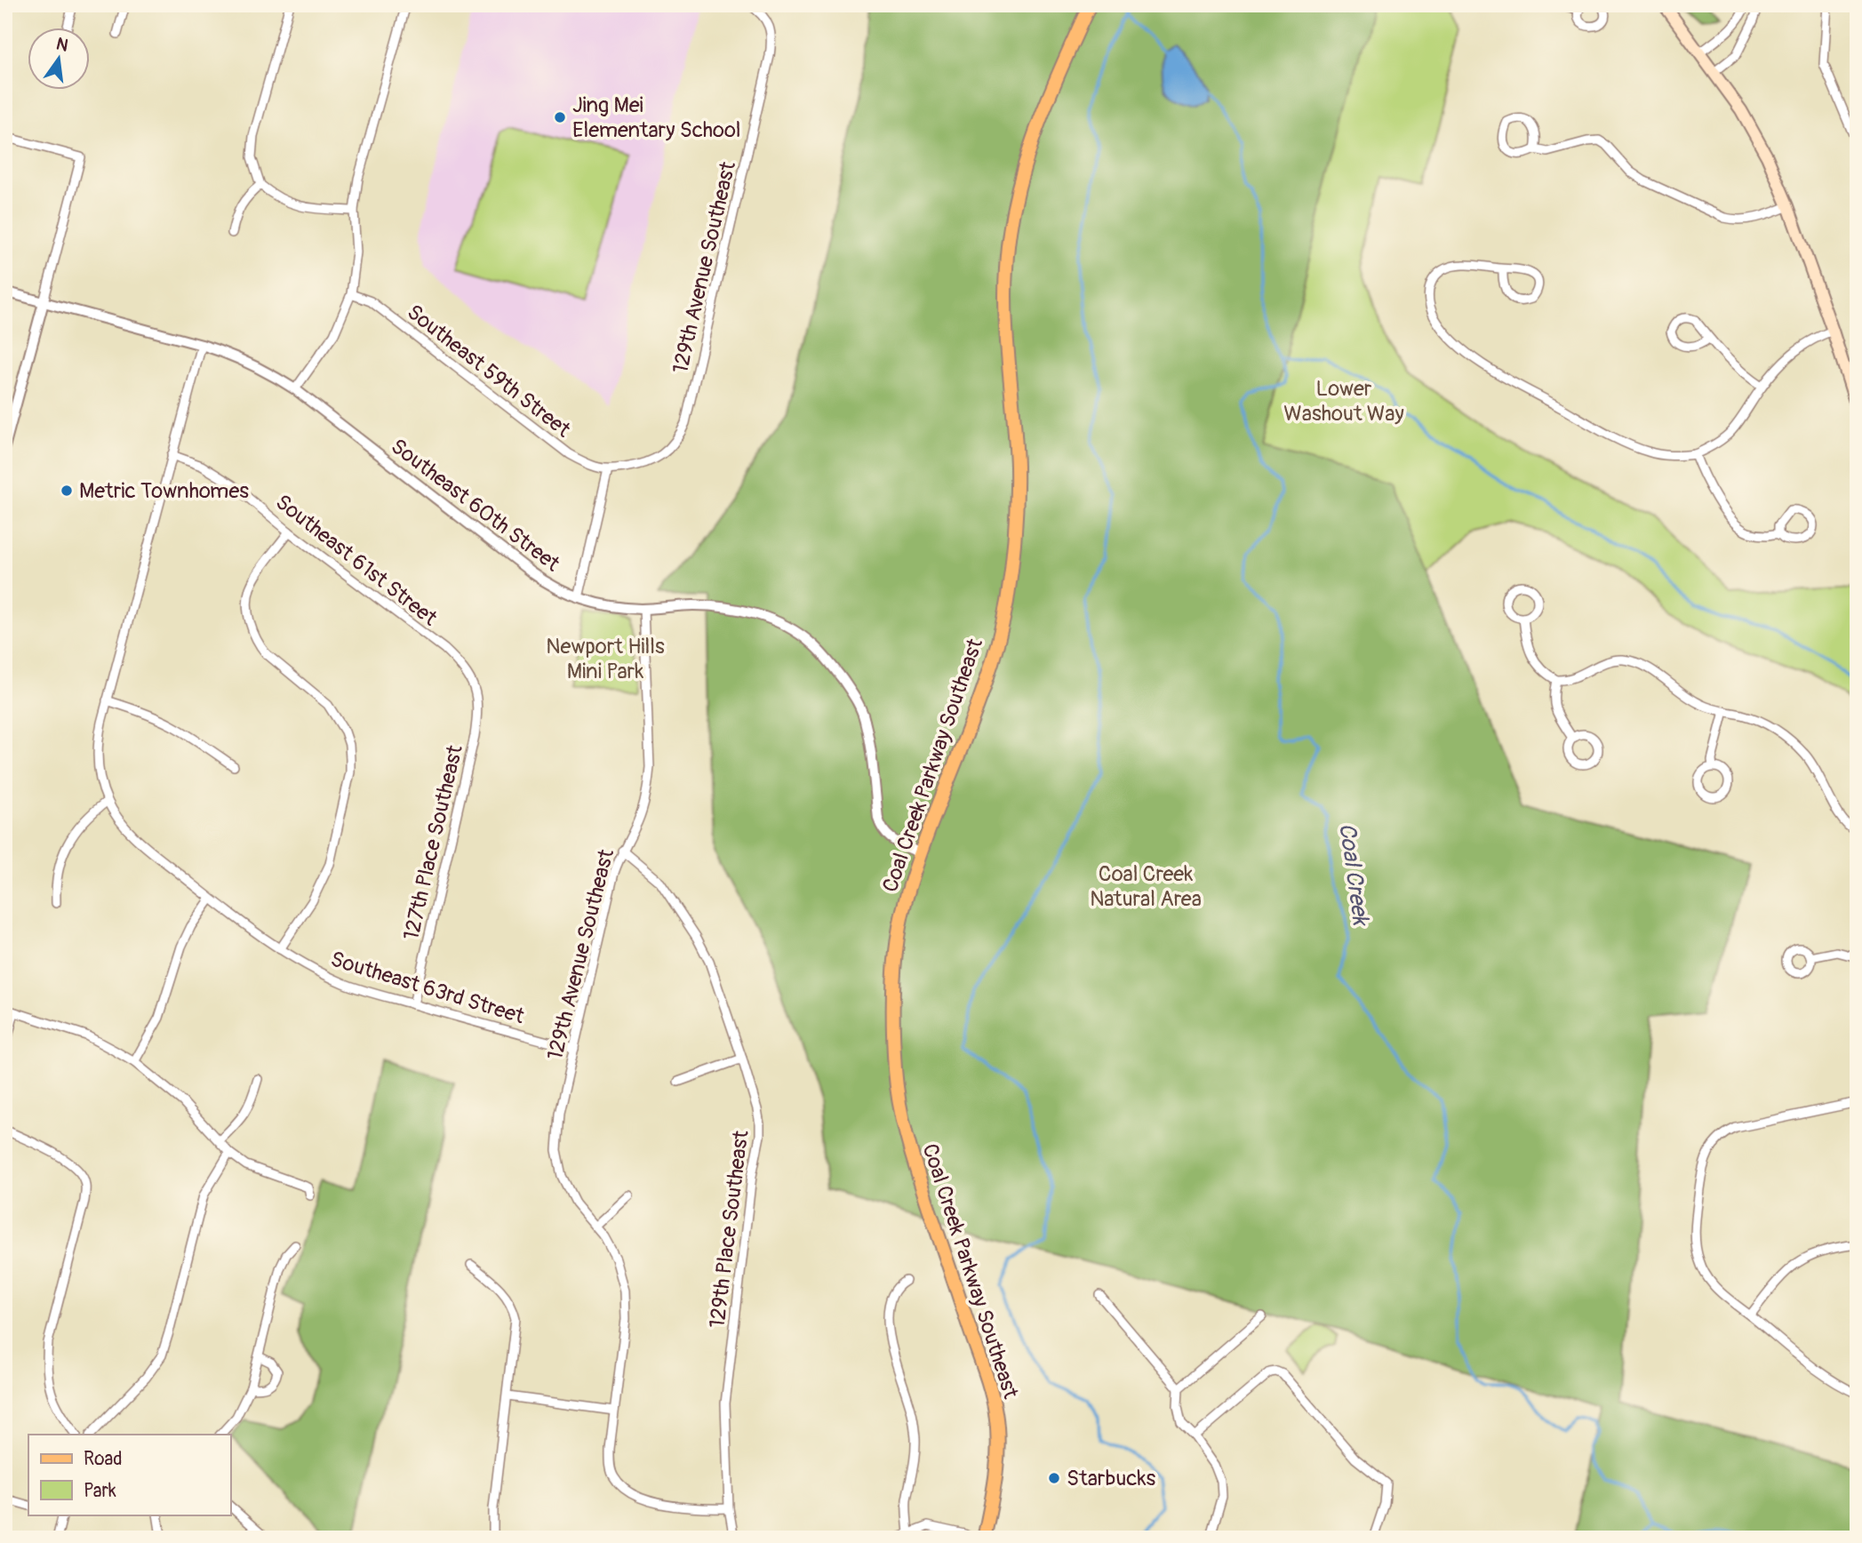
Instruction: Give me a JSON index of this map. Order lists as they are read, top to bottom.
{
  "streets": {
    "main road": ["Coal Creek Parkway Southeast"],
    "street": [
      "129th Avenue Southeast",
      "Southeast 59th Street",
      "Southeast 60th Street",
      "Southeast 61st Street",
      "127th Place Southeast",
      "Southeast 63rd Street",
      "129th Place Southeast"
    ]
  },
  "crossings": [
    ["129th Avenue Southeast", "Southeast 59th Street"],
    ["129th Avenue Southeast", "Southeast 60th Street"],
    ["129th Avenue Southeast", "Southeast 63rd Street"],
    ["129th Avenue Southeast", "129th Place Southeast"],
    ["Southeast 60th Street", "Coal Creek Parkway Southeast"],
    ["Southeast 60th Street", "Southeast 63rd Street"],
    ["Southeast 61st Street", "127th Place Southeast"],
    ["Southeast 61st Street", "Southeast 63rd Street"],
    ["127th Place Southeast", "Southeast 63rd Street"]
  ],
  "water": ["Coal Creek"],
  "parks": ["Lower Washout Way", "Newport Hills Mini Park", "Coal Creek Natural Area"],
  "places": ["Jing Mei Elementary School", "Metric Townhomes", "Starbucks"],
  "legend": ["Road", "Park"],
  "north": "top"
}
